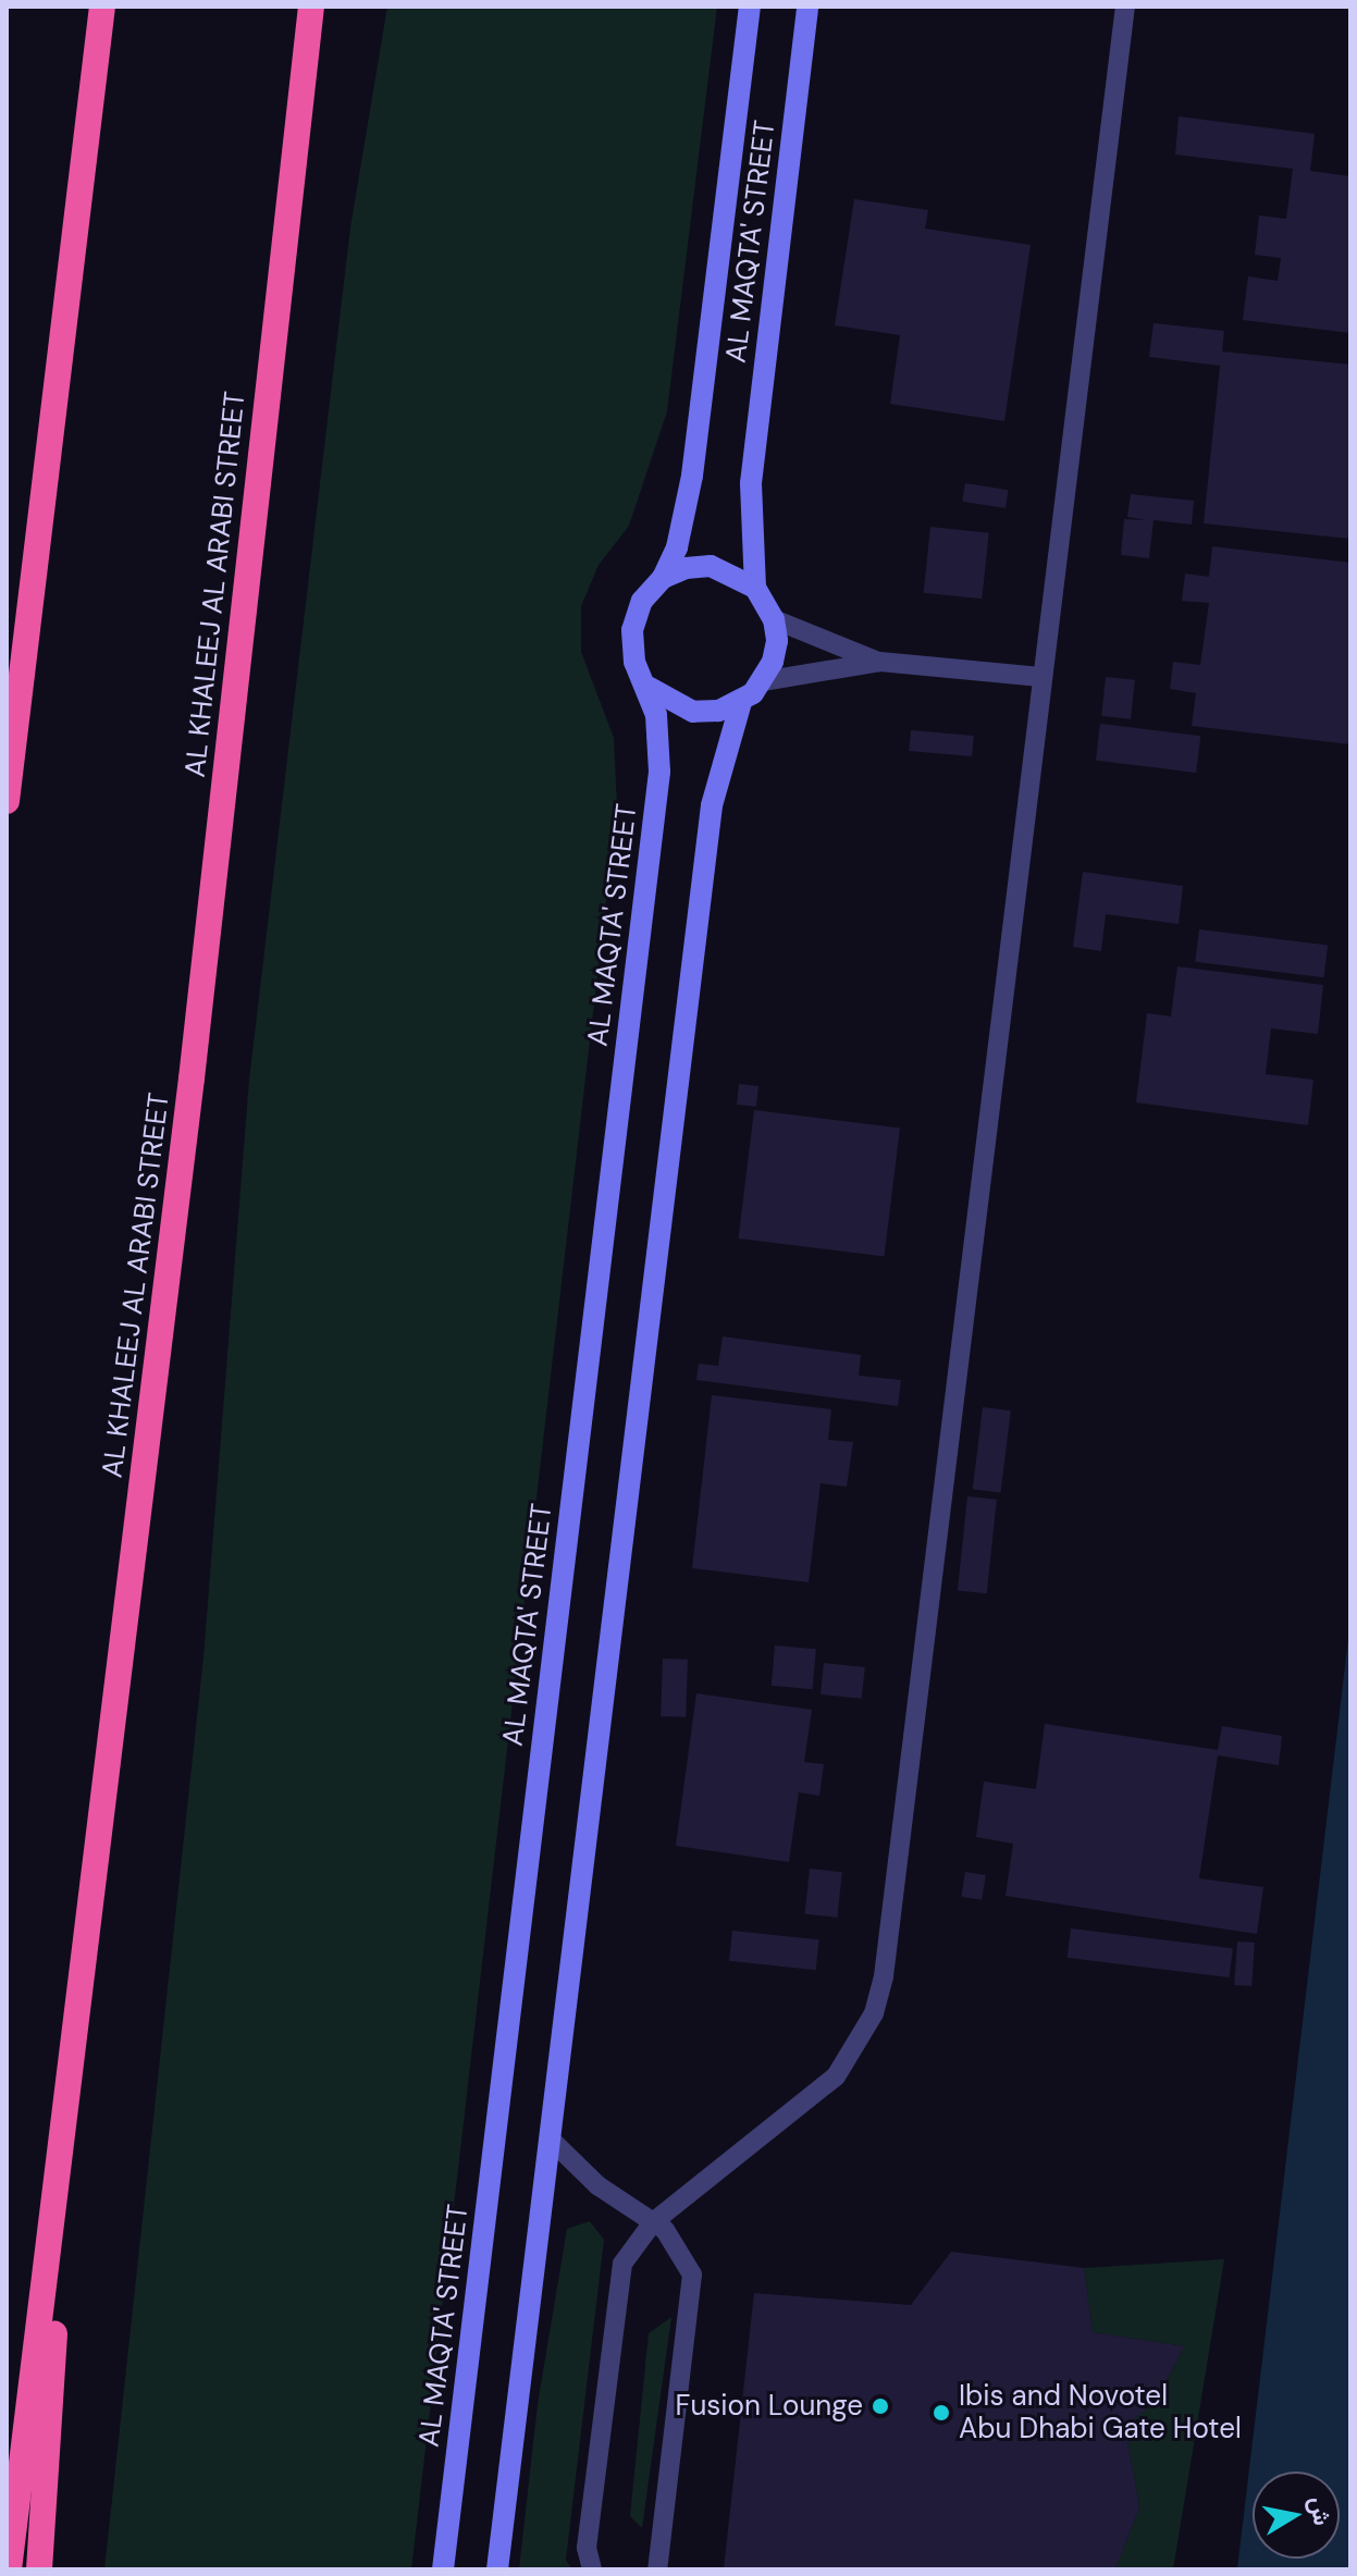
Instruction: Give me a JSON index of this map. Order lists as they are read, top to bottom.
{
  "streets": {
    "highway": ["AL KHALEEJ AL ARABI STREET"],
    "street": ["AL MAQTA' STREET"]
  },
  "places": ["Fusion Lounge", "Ibis and Novotel Abu Dhabi Gate Hotel"],
  "north": "right"
}
